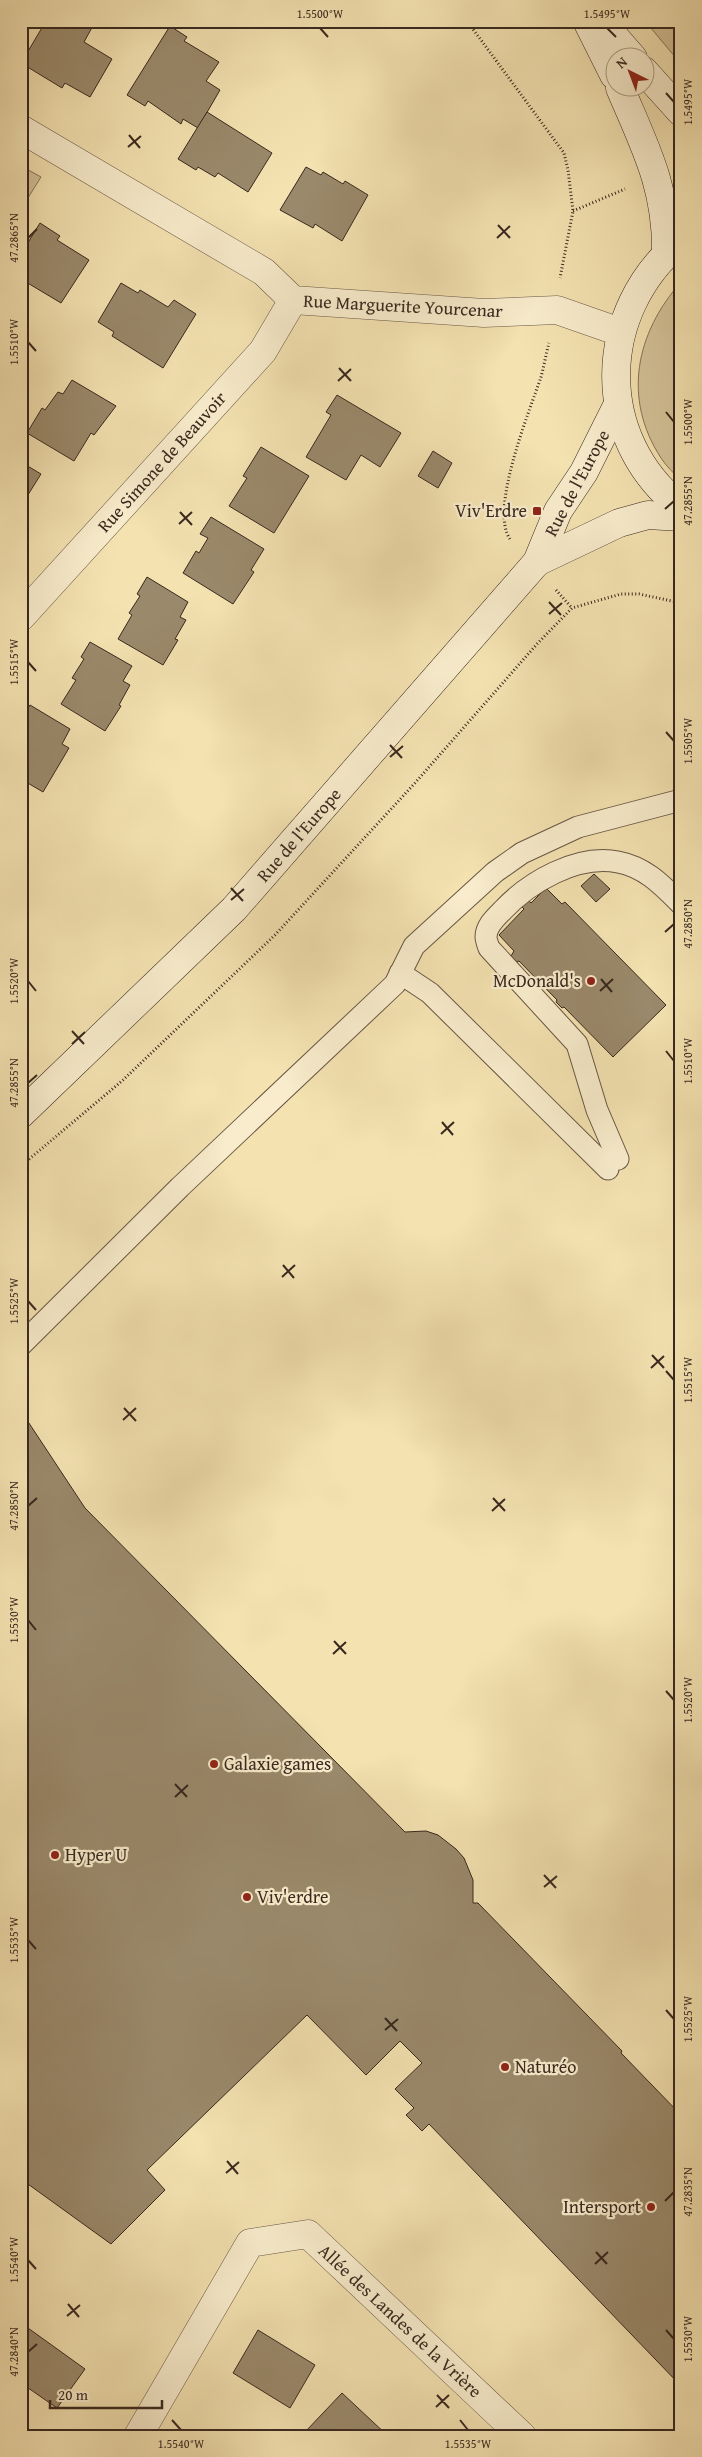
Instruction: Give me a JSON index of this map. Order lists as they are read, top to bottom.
{
  "streets": {
    "street": [
      "Rue Marguerite Yourcenar",
      "Rue Simone de Beauvoir",
      "Rue de l'Europe",
      "Allée des Landes de la Vrière"
    ]
  },
  "crossings": [
    ["Rue Marguerite Yourcenar", "Rue Simone de Beauvoir"]
  ],
  "places": {
    "transit": ["Viv'Erdre"],
    "other": [
      "McDonald's",
      "Galaxie games",
      "Hyper U",
      "Viv'erdre",
      "Naturéo",
      "Intersport"
    ]
  },
  "scale_bar": "20 m",
  "north": "top left",
  "coordinates": [
    "1.5500°W",
    "1.5495°W",
    "47.2865°N",
    "1.5510°W",
    "47.2855°N",
    "1.5515°W",
    "1.5505°W",
    "47.2850°N",
    "1.5520°W",
    "1.5525°W",
    "1.5530°W",
    "1.5535°W",
    "47.2835°N",
    "1.5540°W",
    "47.2840°N"
  ]
}
